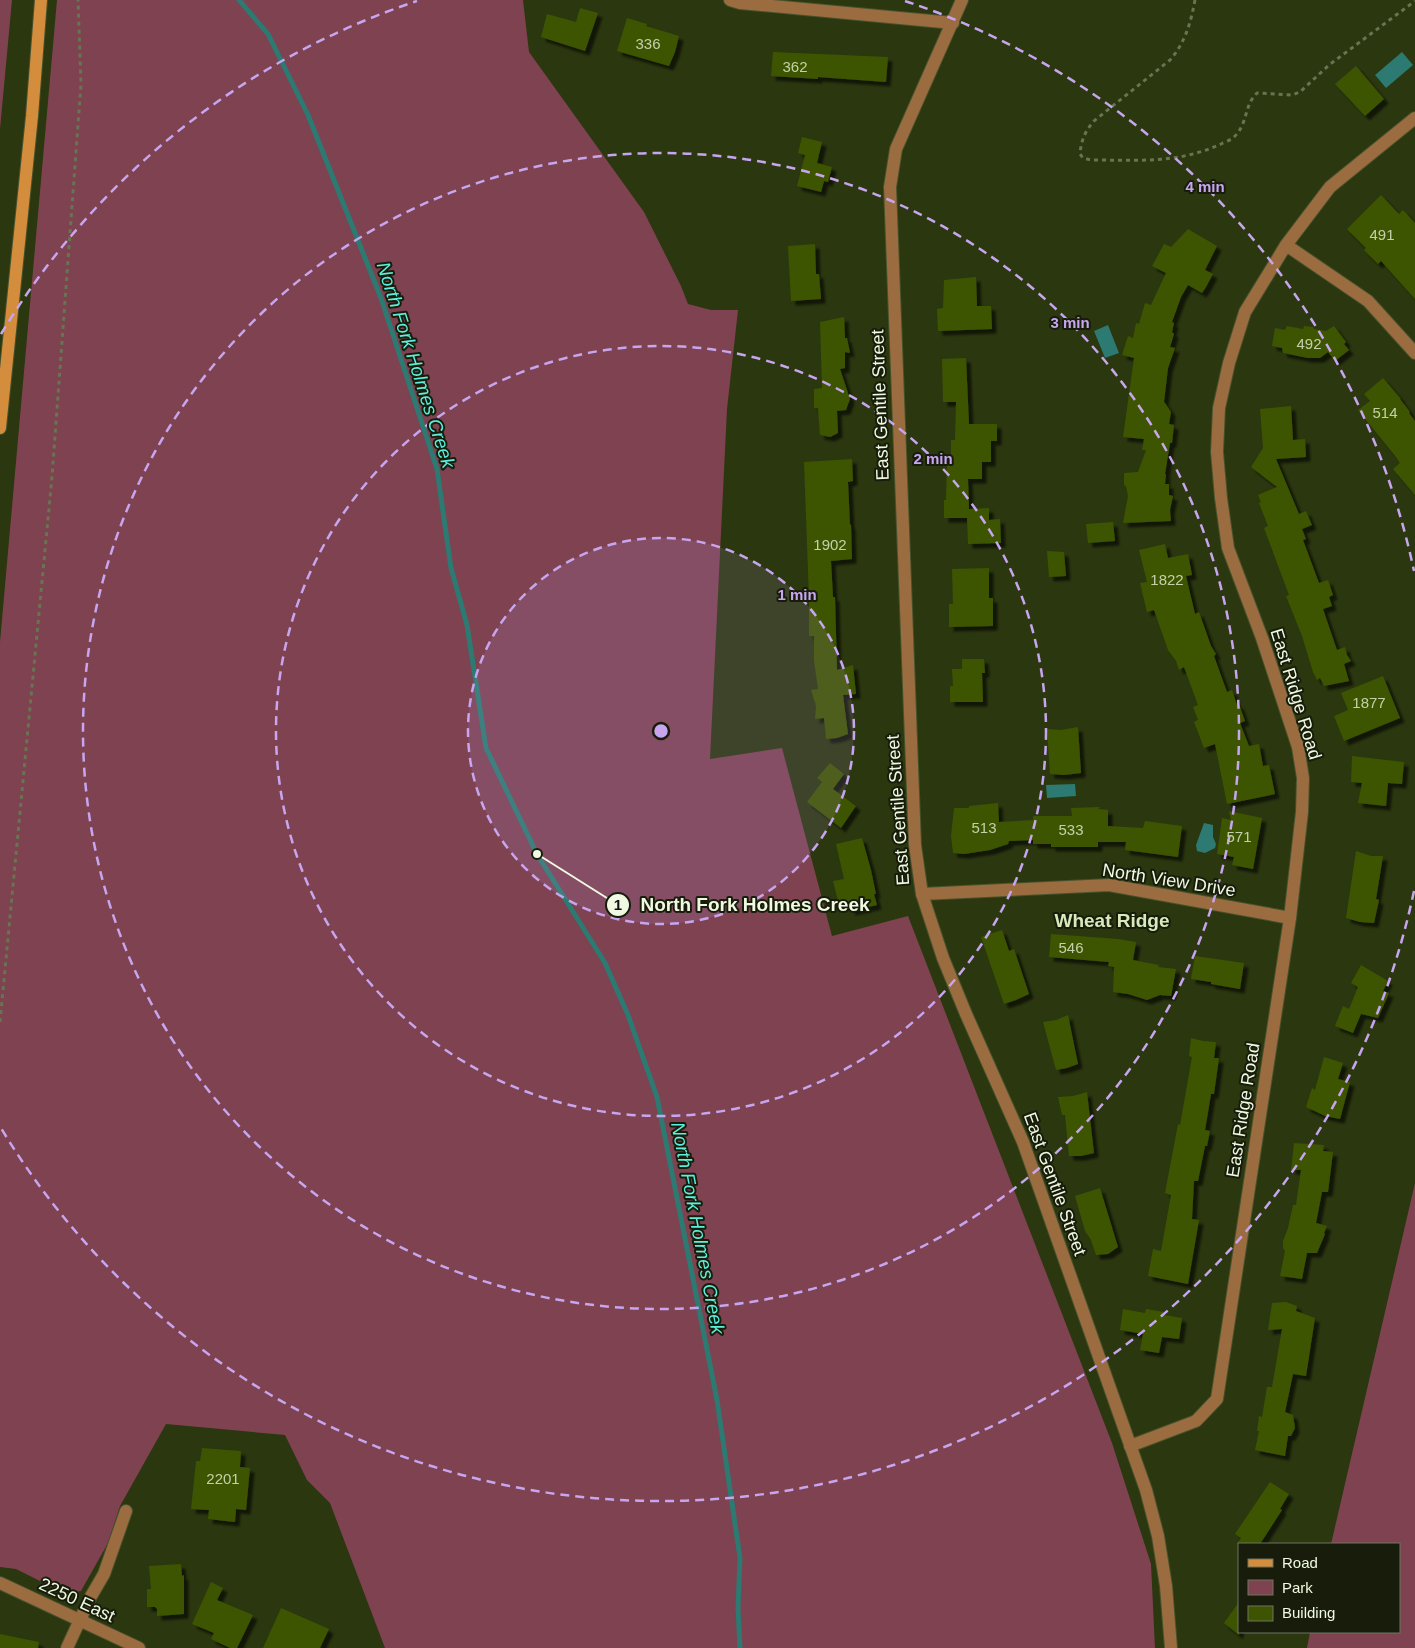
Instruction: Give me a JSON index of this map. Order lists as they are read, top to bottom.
{
  "streets": {
    "street": [
      "East Gentile Street",
      "East Ridge Road",
      "North View Drive",
      "2250 East"
    ]
  },
  "crossings": [
    ["East Gentile Street", "East Ridge Road"],
    ["East Gentile Street", "North View Drive"],
    ["East Ridge Road", "North View Drive"]
  ],
  "districts": ["Wheat Ridge"],
  "water": ["North Fork Holmes Creek"],
  "places": ["North Fork Holmes Creek"],
  "house_numbers": [
    "336",
    "362",
    "491",
    "492",
    "514",
    "1902",
    "1822",
    "1877",
    "513",
    "533",
    "571",
    "546",
    "2201"
  ],
  "legend": ["Road", "Park", "Building"],
  "rings": [
    "4 min",
    "3 min",
    "2 min",
    "1 min"
  ]
}
